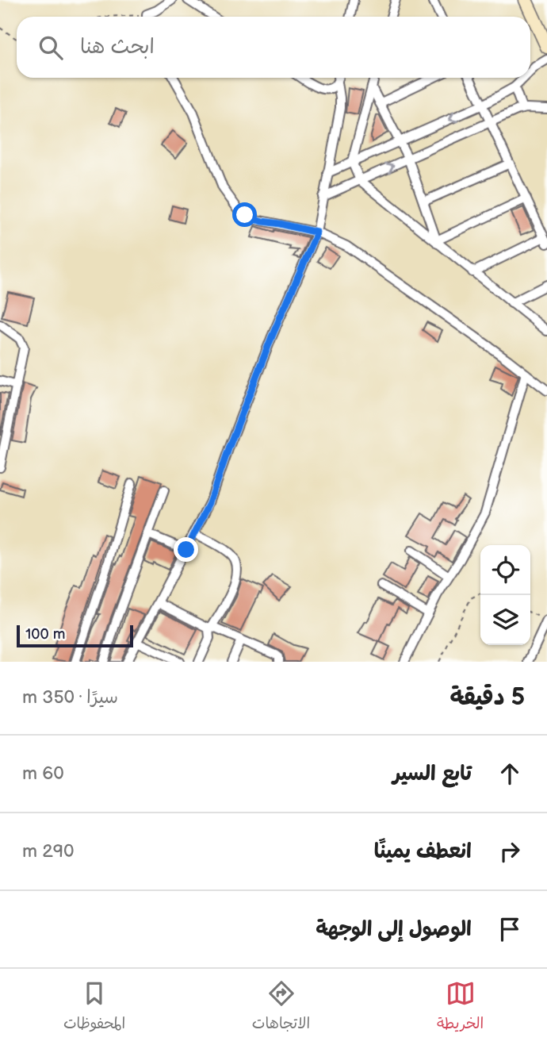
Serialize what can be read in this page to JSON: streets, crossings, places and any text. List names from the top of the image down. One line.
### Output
{"scale_bar":"100 m","page":{"search":"ابحث هنا","scale":"100 m","heading":["5 دقيقة","سيرًا · 350 m"],"list":[["تابع السير","60 m"],["انعطف يمينًا","290 m"],"الوصول إلى الوجهة"],"nav":["الخريطة","الاتجاهات","المحفوظات"]}}
